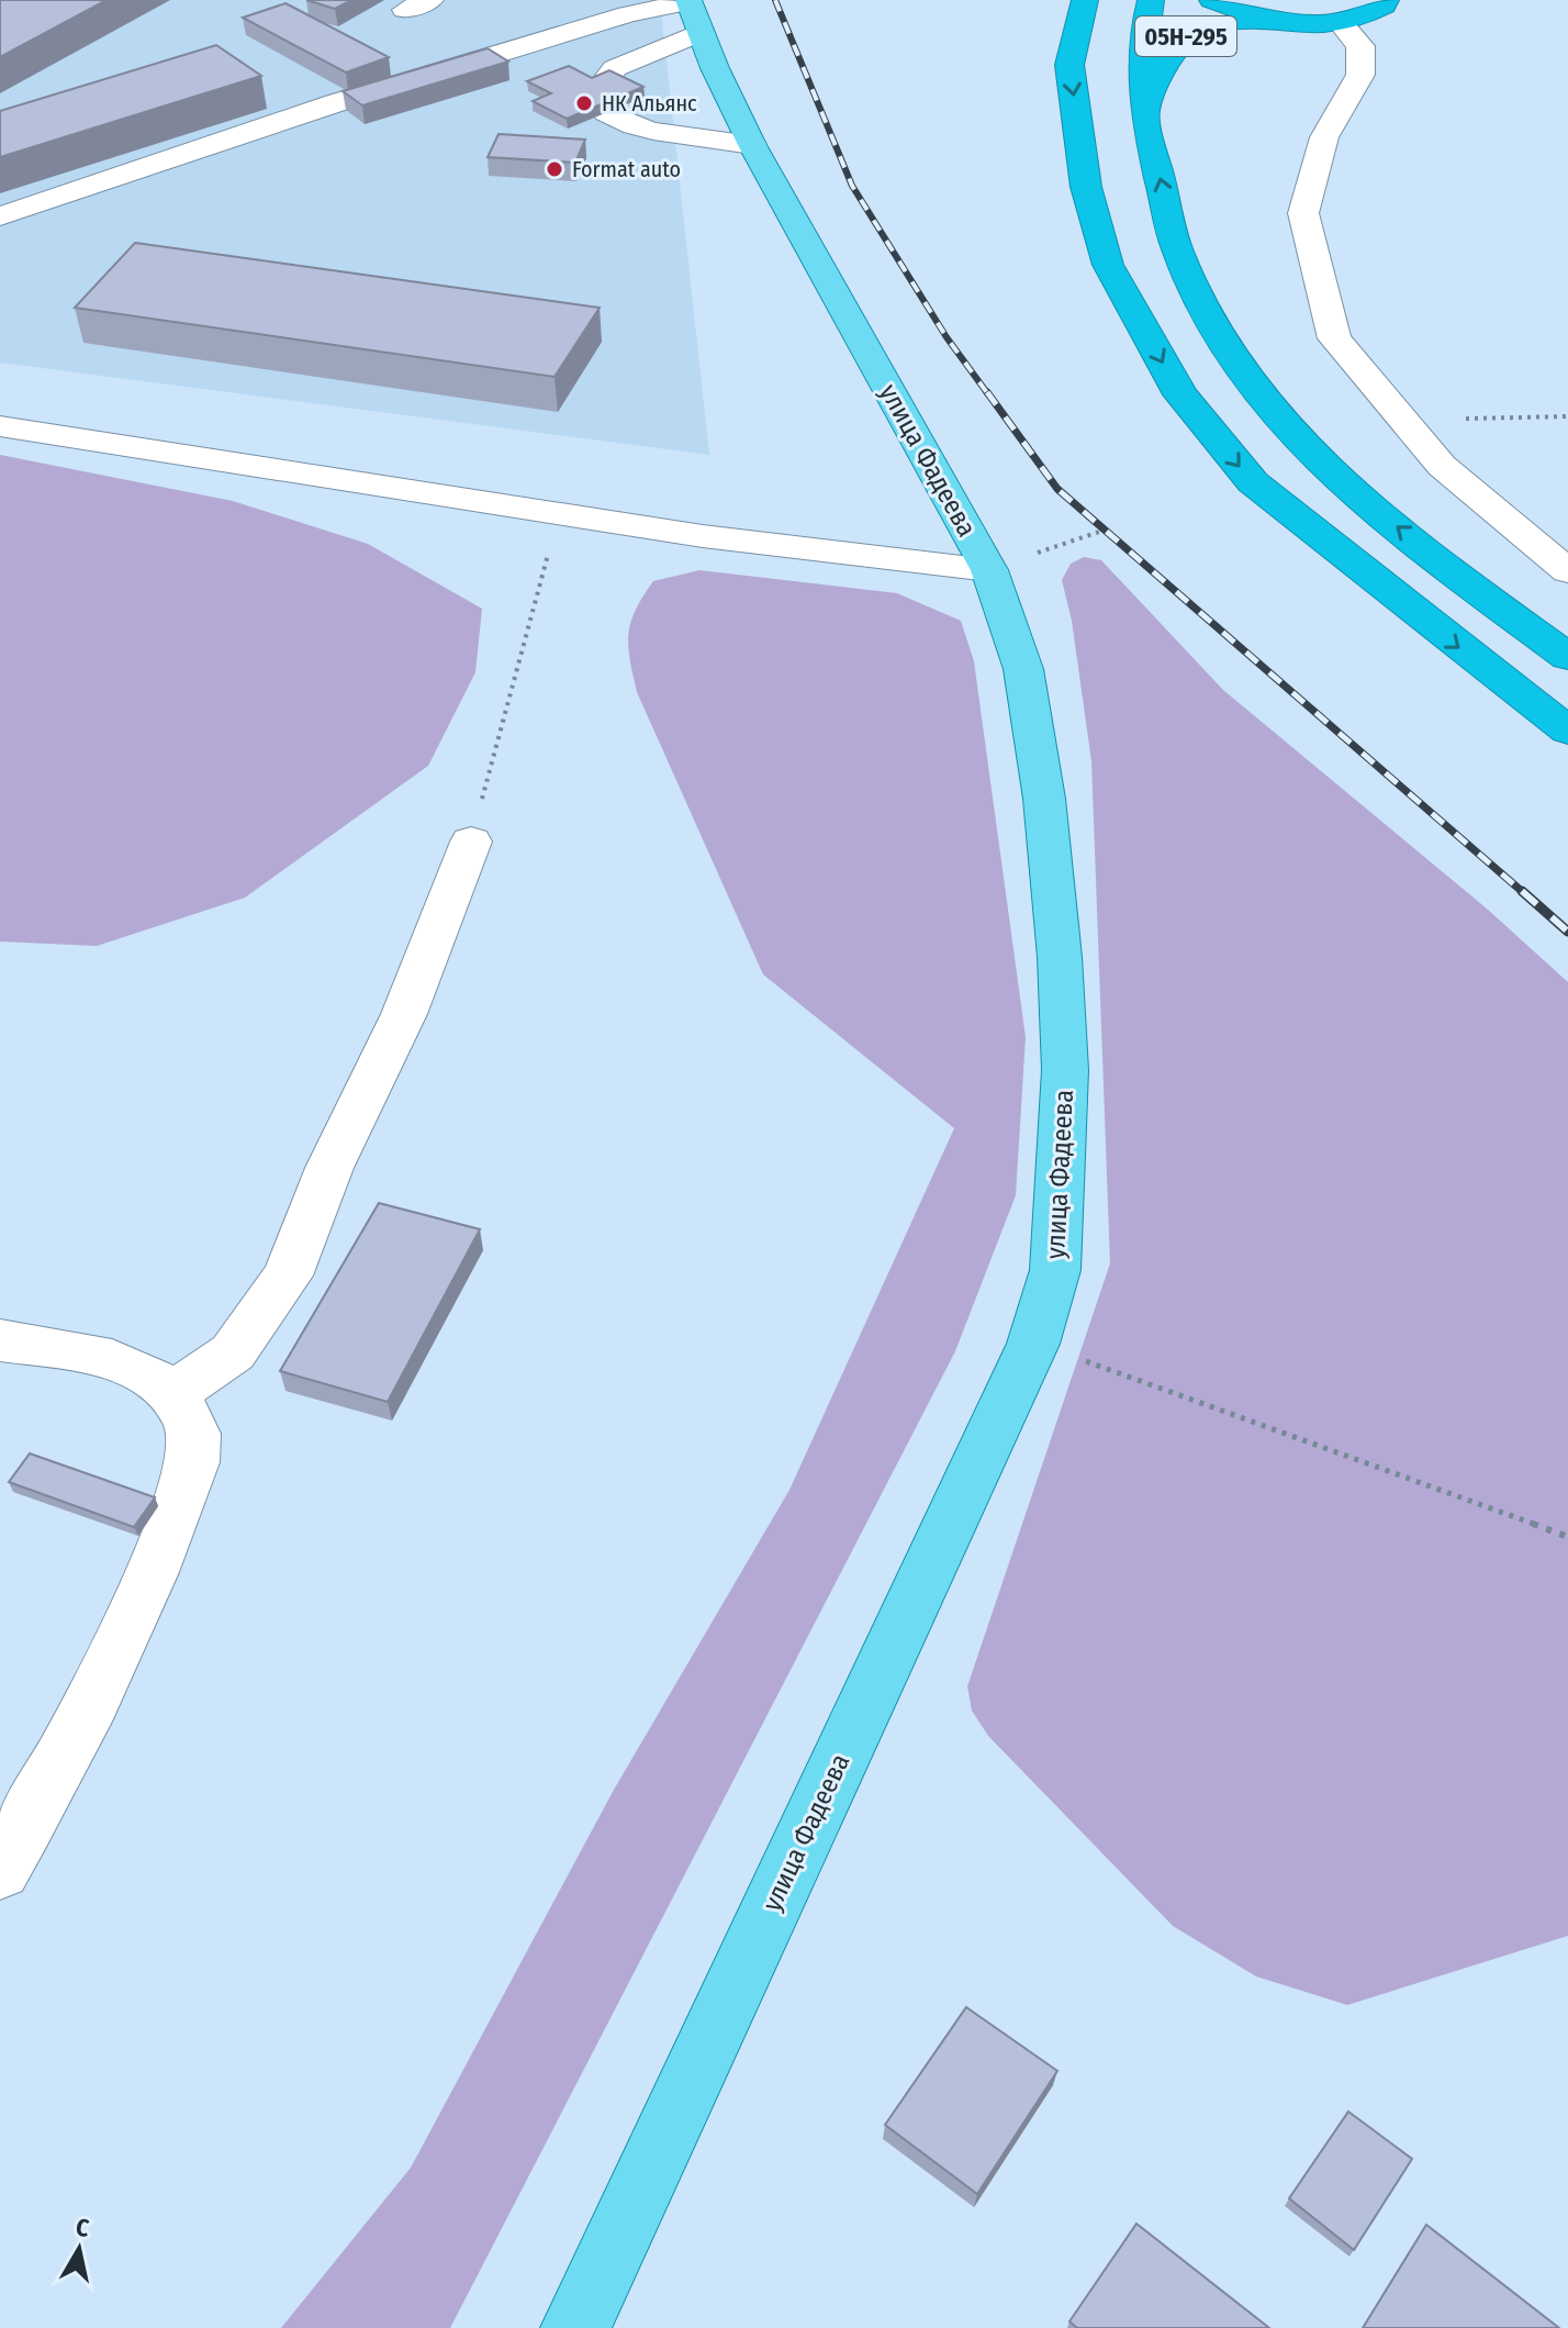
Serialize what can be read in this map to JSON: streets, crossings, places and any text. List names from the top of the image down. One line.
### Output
{"streets":{"highway":["05Н-295"],"main road":["улица Фадеева"]},"places":["НК Альянс","Format auto"],"north":"top"}
